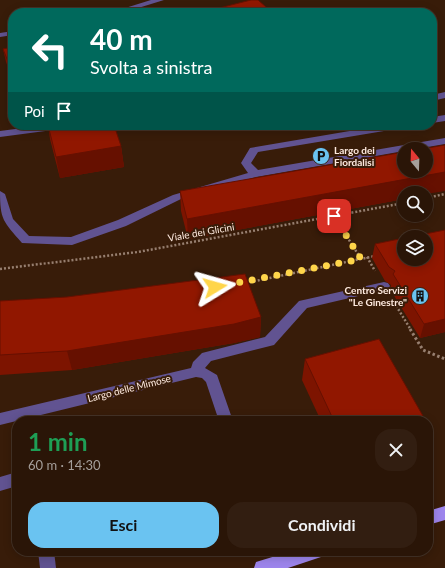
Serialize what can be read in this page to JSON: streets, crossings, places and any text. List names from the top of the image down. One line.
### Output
{"streets":{"street":["Largo delle Mimose"],"path":["Viale dei Glicini"]},"places":{"parking":["Largo dei Fiordalisi"],"building":["Centro Servizi \"Le Ginestre\""]},"north":"top","page":{"turn":["40 m","Svolta a sinistra"],"then":"Poi","heading":["1 min","60 m · 14:30"],"buttons":["Esci","Condividi"]}}
